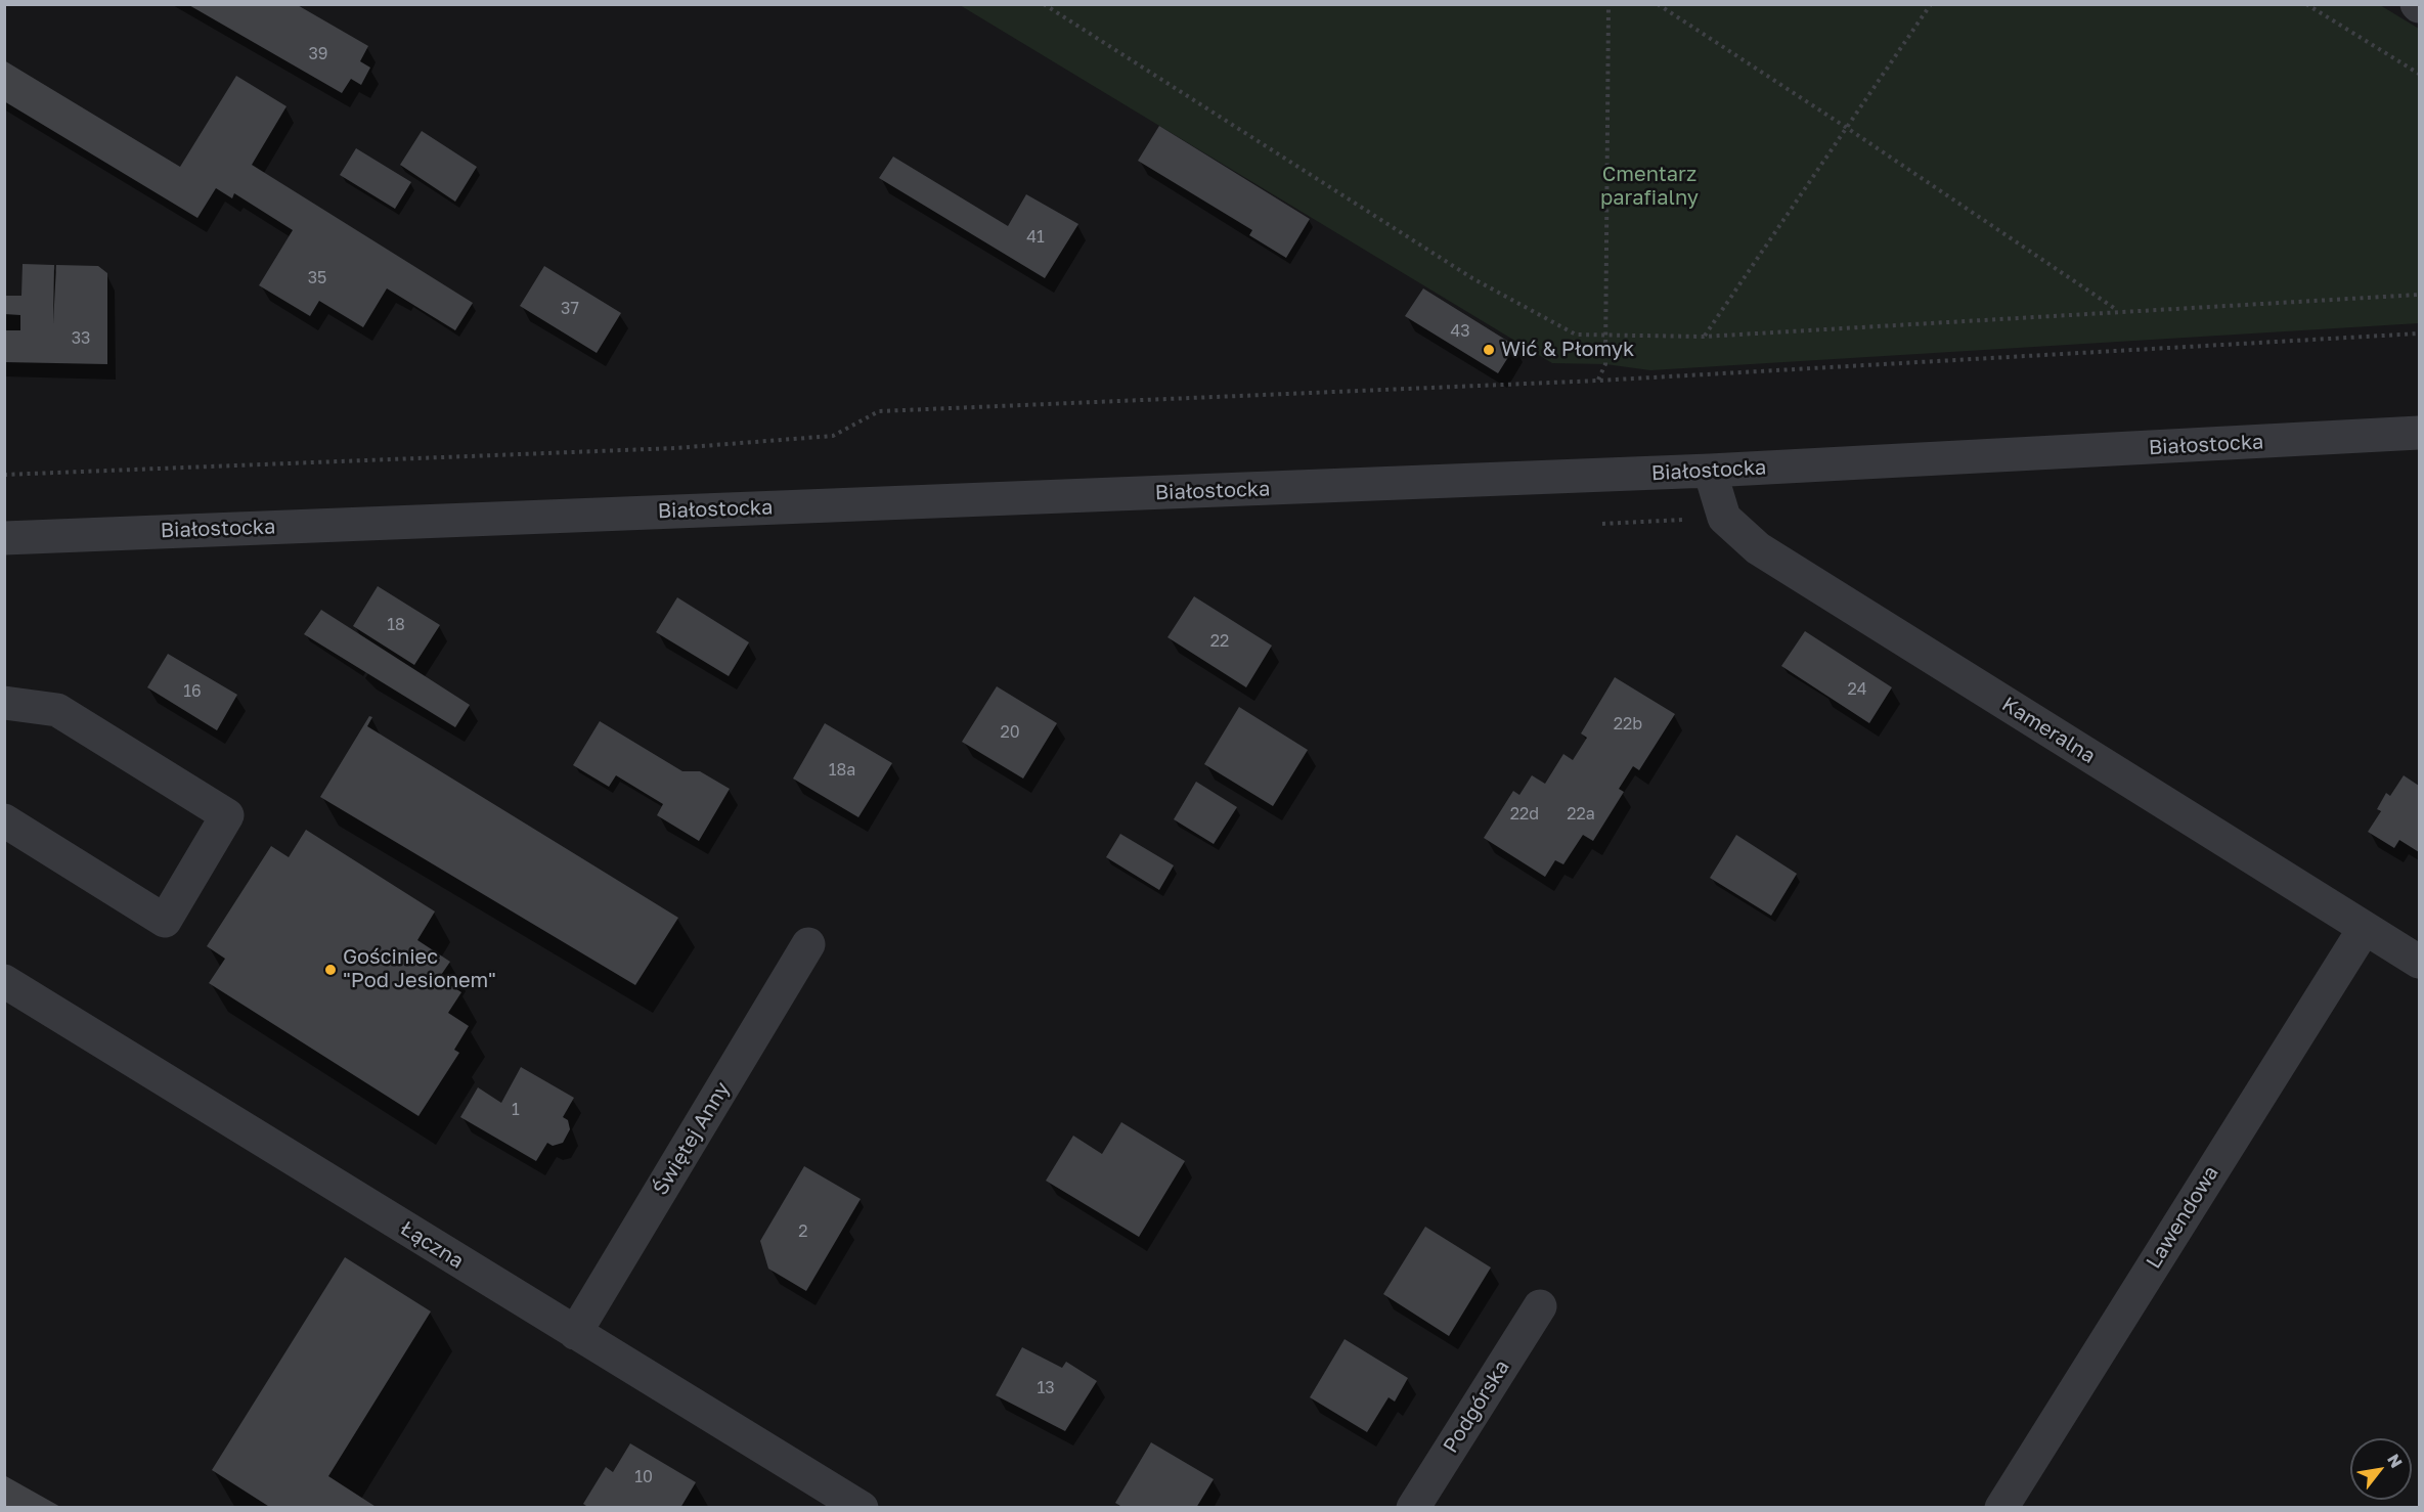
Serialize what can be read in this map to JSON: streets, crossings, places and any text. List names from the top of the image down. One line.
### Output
{"streets":{"street":["Białostocka","Kameralna","Świętej Anny","Lawendowa","Łączna","Podgórska"]},"crossings":[["Kameralna","Lawendowa"],["Świętej Anny","Łączna"]],"parks":["Cmentarz parafialny"],"places":["Wić & Płomyk","Gościniec \"Pod Jesionem\""],"house_numbers":["39","41","35","37","43","33","18","22","24","16","22b","20","18a","22d","22a","1","2","13","10"],"north":"top right"}
